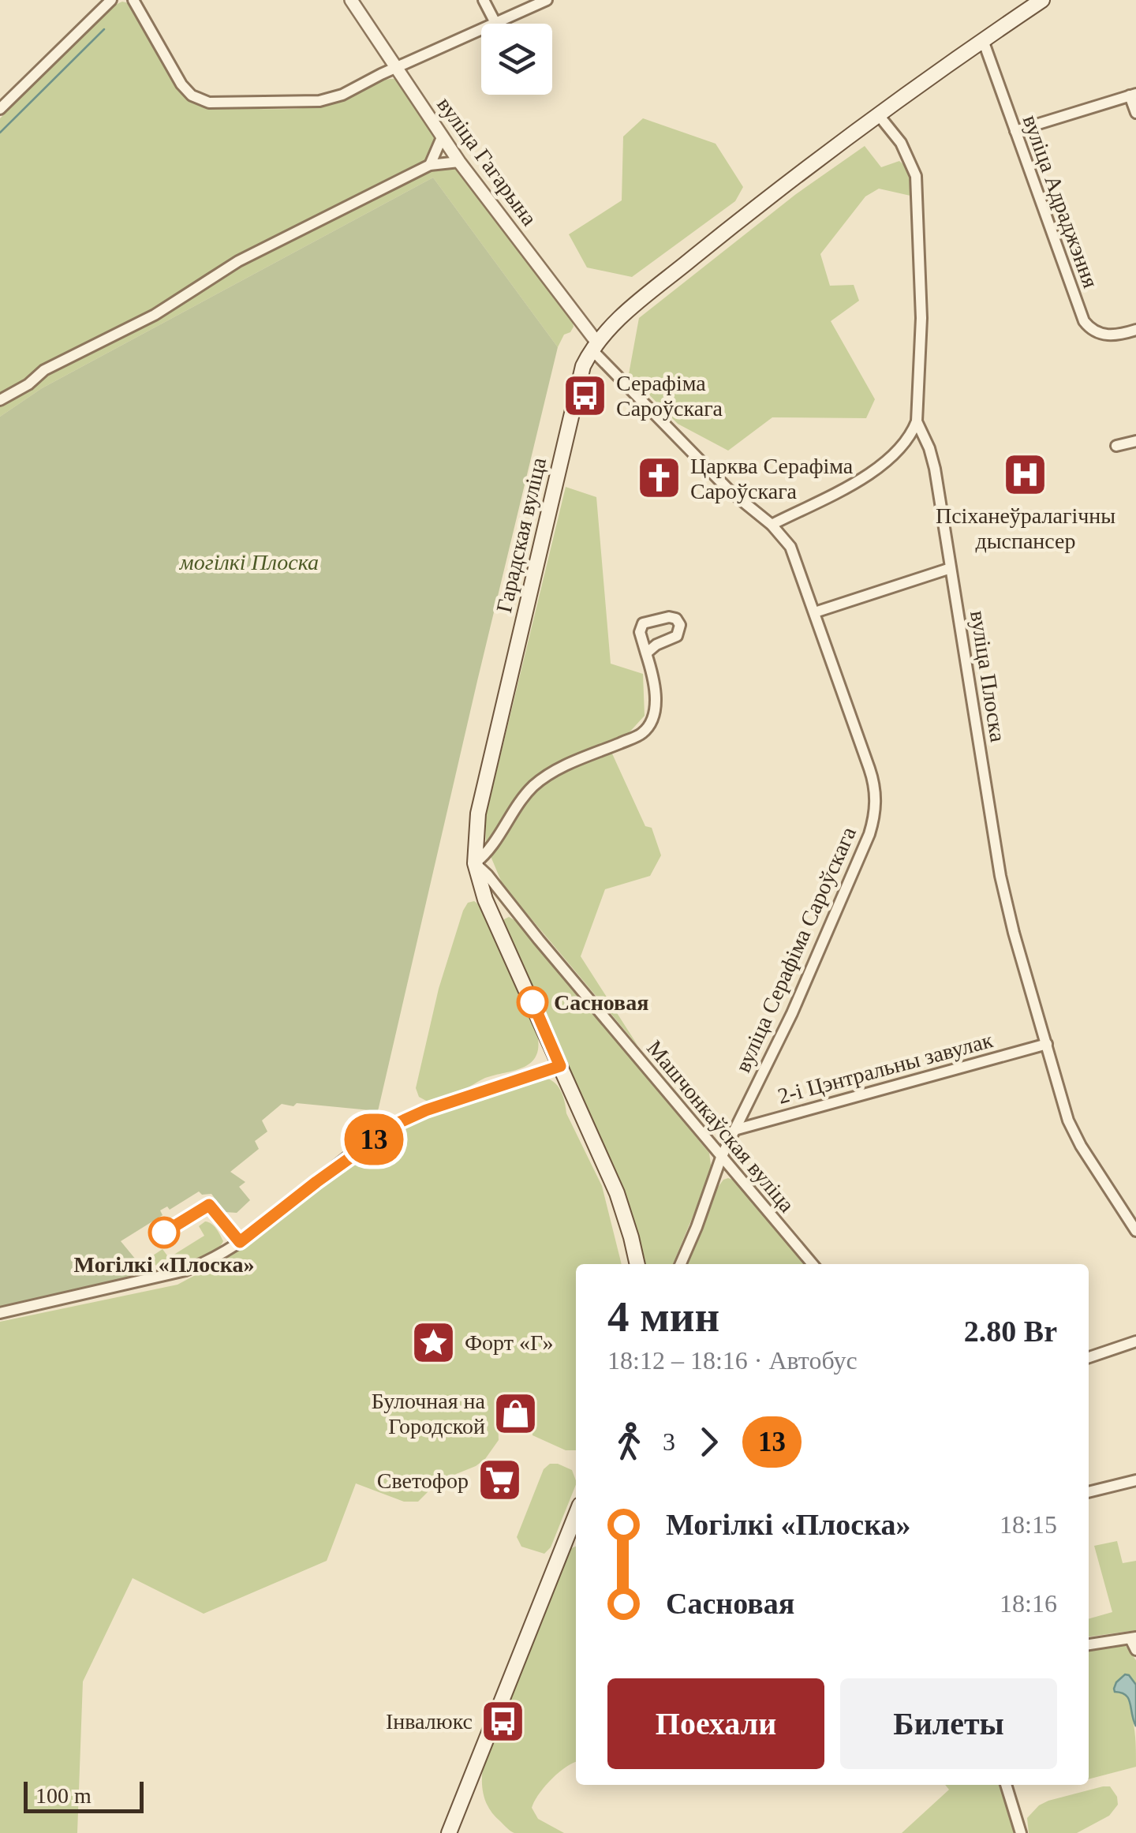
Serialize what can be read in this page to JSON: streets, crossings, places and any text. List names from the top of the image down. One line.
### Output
{"streets":{"main road":["Гарадская вуліца"],"street":["вуліца Гагарына","вуліца Адраджэння","вуліца Плоска","вуліца Серафіма Сароўскага","2-і Цэнтральны завулак","Машчонкаўская вуліца"]},"crossings":[["вуліца Гагарына","Гарадская вуліца"],["вуліца Гагарына","вуліца Серафіма Сароўскага"],["вуліца Адраджэння","Гарадская вуліца"],["Гарадская вуліца","вуліца Плоска"],["Гарадская вуліца","вуліца Серафіма Сароўскага"],["Гарадская вуліца","Машчонкаўская вуліца"],["вуліца Плоска","2-і Цэнтральны завулак"],["вуліца Серафіма Сароўскага","2-і Цэнтральны завулак"],["вуліца Серафіма Сароўскага","Машчонкаўская вуліца"]],"parks":["могілкі Плоска"],"places":{"bus stop":["Серафіма Сароўскага","Інвалюкс"],"hospital":["Псіханеўралагічны дыспансер"],"church":["Царква Серафіма Сароўскага"],"other":["Сасновая","Могілкі «Плоска»"],"place":["Форт «Г»"],"shop":["Булочная на Городской"],"supermarket":["Светофор"]},"lines":["bus line 13"],"scale_bar":"100 m","page":{"on_map":"13","heading":["4 мин","18:12 – 18:16 · Автобус","2.80 Br"],"legs":["3","13"],"list":[{"name":"Могілкі «Плоска»","value":"18:15"},{"name":"Сасновая","value":"18:16"}],"buttons":["Поехали","Билеты"],"scale":"100 m"}}
